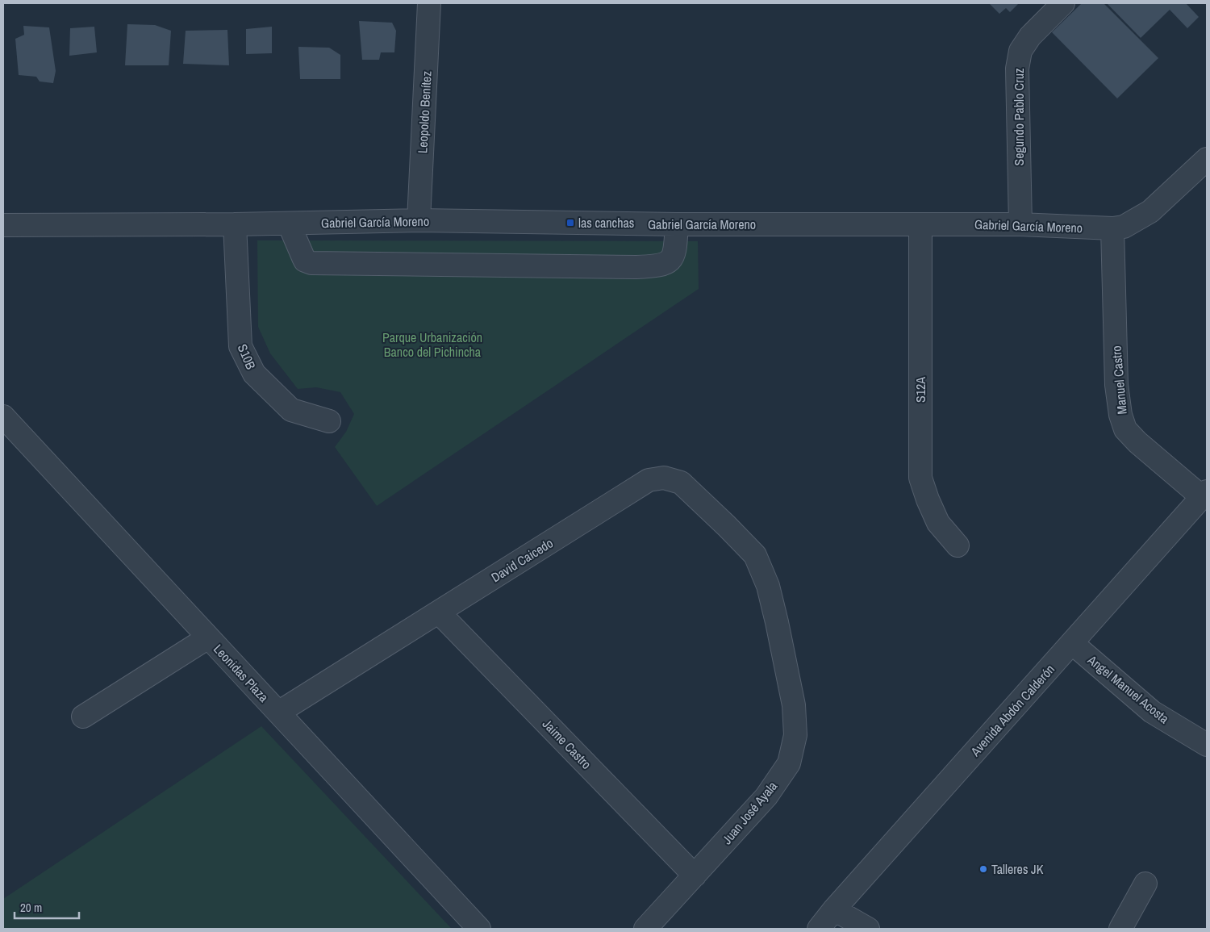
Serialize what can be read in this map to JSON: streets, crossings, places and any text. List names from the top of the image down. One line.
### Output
{"streets":{"street":["Leopoldo Benítez","Segundo Pablo Cruz","Gabriel García Moreno","S10B","Manuel Castro","S12A","David Caicedo","Leonidas Plaza","Angel Manuel Acosta","Avenida Abdón Calderón","Jaime Castro","Juan José Ayala"]},"crossings":[["Leopoldo Benítez","Gabriel García Moreno"],["Segundo Pablo Cruz","Gabriel García Moreno"],["Gabriel García Moreno","S10B"],["Gabriel García Moreno","Manuel Castro"],["Gabriel García Moreno","S12A"],["Manuel Castro","Avenida Abdón Calderón"],["David Caicedo","Leonidas Plaza"],["David Caicedo","Jaime Castro"],["David Caicedo","Juan José Ayala"],["Angel Manuel Acosta","Avenida Abdón Calderón"],["Jaime Castro","Juan José Ayala"]],"parks":["Parque Urbanización Banco del Pichincha"],"places":{"transit":["las canchas"],"other":["Talleres JK"]},"scale_bar":"20 m"}
